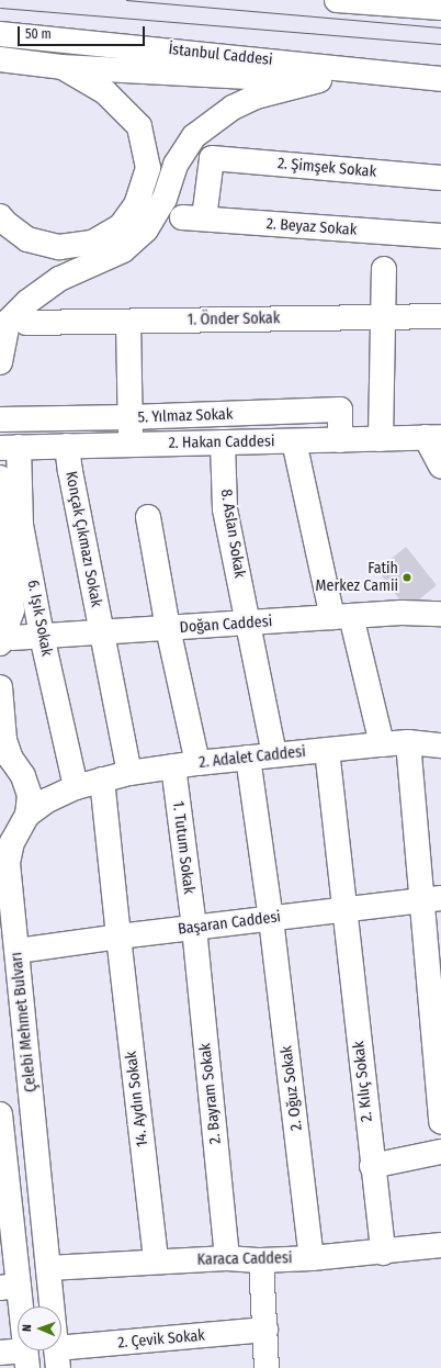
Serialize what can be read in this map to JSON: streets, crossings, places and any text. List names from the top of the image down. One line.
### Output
{"streets":{"main road":["İstanbul Caddesi","2. Şimşek Sokak","2. Beyaz Sokak","1. Önder Sokak","5. Yılmaz Sokak","2. Hakan Caddesi","8. Aslan Sokak","Konçak Çıkmazı Sokak","6. Işık Sokak","Doğan Caddesi","2. Adalet Caddesi","1. Tutum Sokak","Başaran Caddesi","Çelebi Mehmet Bulvarı","2. Kılıç Sokak","2. Oğuz Sokak","2. Bayram Sokak","14. Aydın Sokak","Karaca Caddesi","2. Çevik Sokak"]},"crossings":[["2. Şimşek Sokak","2. Beyaz Sokak"],["5. Yılmaz Sokak","2. Hakan Caddesi"],["2. Hakan Caddesi","8. Aslan Sokak"],["2. Hakan Caddesi","Konçak Çıkmazı Sokak"],["2. Hakan Caddesi","6. Işık Sokak"],["8. Aslan Sokak","Doğan Caddesi"],["8. Aslan Sokak","2. Adalet Caddesi"],["Konçak Çıkmazı Sokak","Doğan Caddesi"],["Konçak Çıkmazı Sokak","2. Adalet Caddesi"],["6. Işık Sokak","Doğan Caddesi"],["6. Işık Sokak","2. Adalet Caddesi"],["2. Adalet Caddesi","1. Tutum Sokak"],["2. Adalet Caddesi","Çelebi Mehmet Bulvarı"],["2. Adalet Caddesi","2. Kılıç Sokak"],["2. Adalet Caddesi","2. Oğuz Sokak"],["2. Adalet Caddesi","14. Aydın Sokak"],["1. Tutum Sokak","Başaran Caddesi"],["1. Tutum Sokak","2. Bayram Sokak"],["Başaran Caddesi","Çelebi Mehmet Bulvarı"],["Başaran Caddesi","2. Kılıç Sokak"],["Başaran Caddesi","2. Oğuz Sokak"],["Başaran Caddesi","2. Bayram Sokak"],["Başaran Caddesi","14. Aydın Sokak"],["Çelebi Mehmet Bulvarı","Karaca Caddesi"],["Çelebi Mehmet Bulvarı","2. Çevik Sokak"],["2. Kılıç Sokak","Karaca Caddesi"],["2. Oğuz Sokak","Karaca Caddesi"],["2. Bayram Sokak","Karaca Caddesi"],["14. Aydın Sokak","Karaca Caddesi"]],"places":["Fatih Merkez Camii"],"scale_bar":"50 m","north":"left"}
